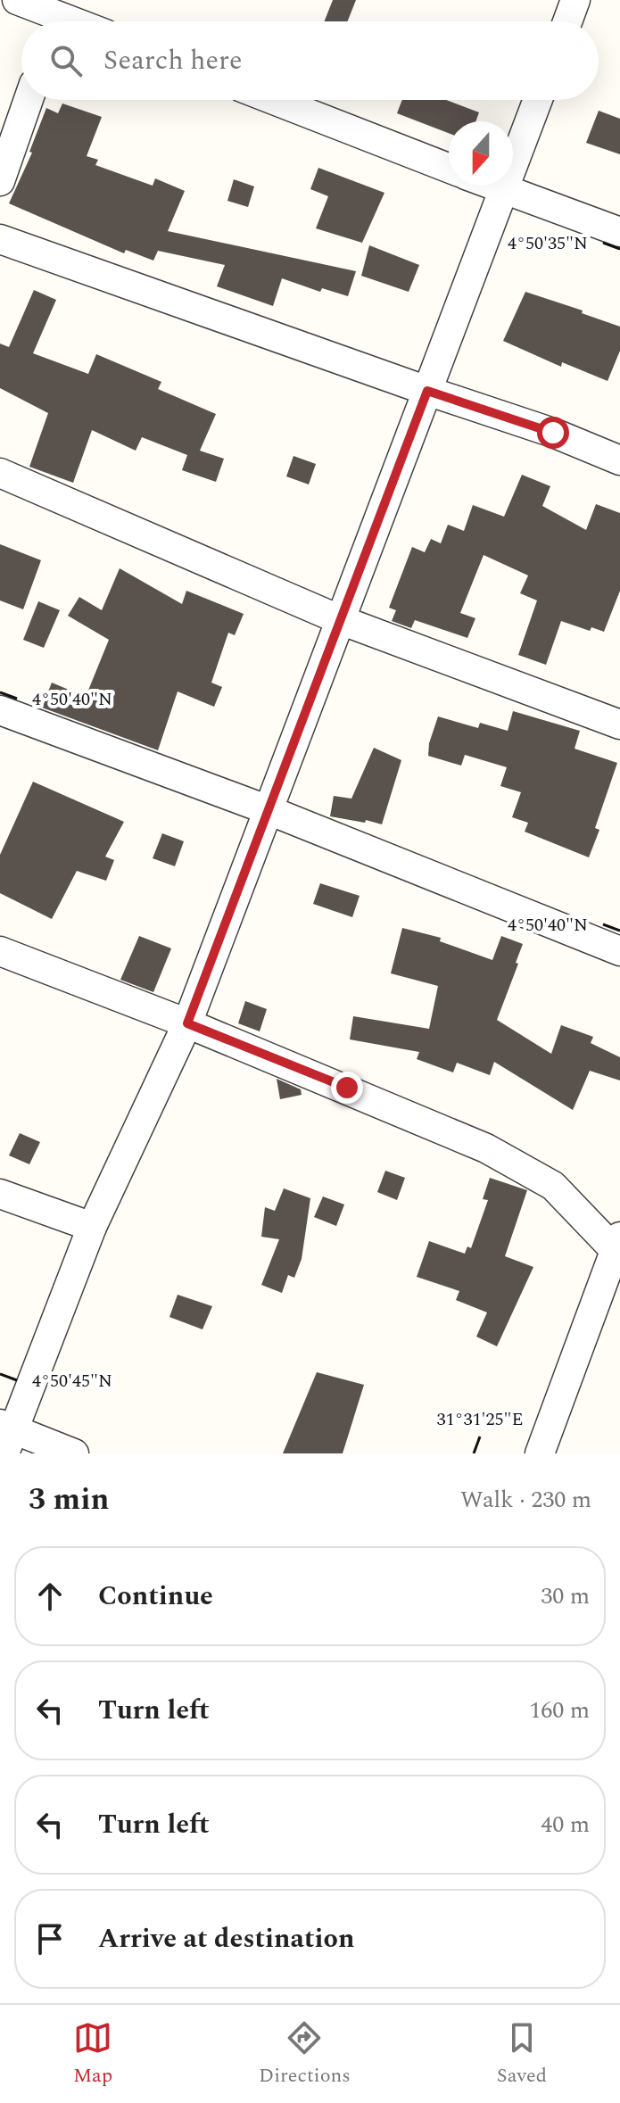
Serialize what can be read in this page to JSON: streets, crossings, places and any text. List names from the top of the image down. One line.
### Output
{"north":"bottom","page":{"search":"Search here","heading":["3 min","Walk · 230 m"],"list":[["Continue","30 m"],["Turn left","160 m"],["Turn left","40 m"],"Arrive at destination"],"nav":["Map","Directions","Saved"]},"coordinates":["4°50'35\"N","4°50'40\"N","4°50'45\"N","31°31'25\"E"]}
